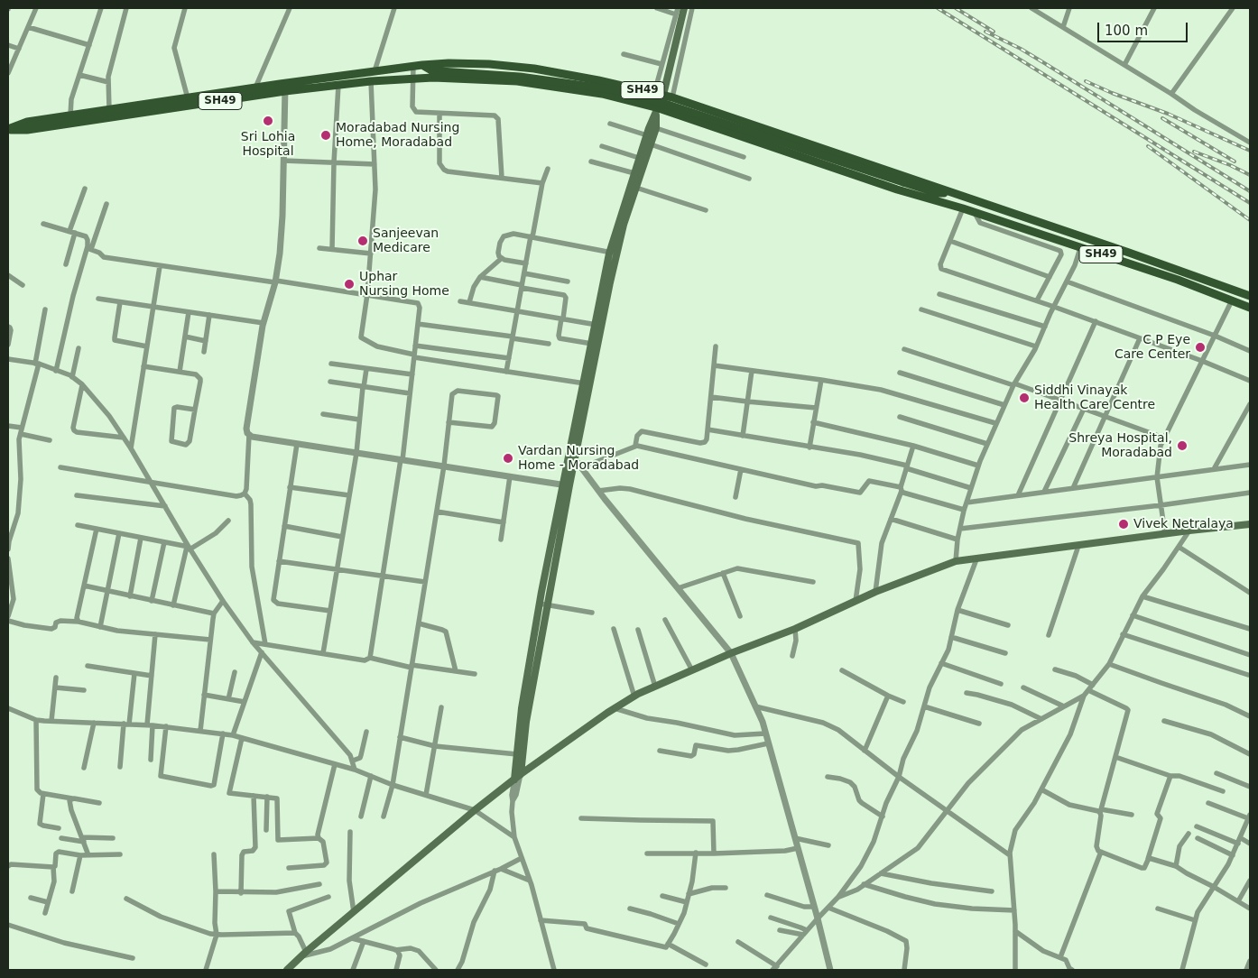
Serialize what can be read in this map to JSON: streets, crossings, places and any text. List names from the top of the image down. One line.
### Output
{"streets":{"main road":["SH49"]},"places":["Sri Lohia Hospital","Moradabad Nursing Home, Moradabad","Sanjeevan Medicare","Uphar Nursing Home","C P Eye Care Center","Siddhi Vinayak Health Care Centre","Shreya Hospital, Moradabad","Vardan Nursing Home - Moradabad","Vivek Netralaya"],"scale_bar":"100 m"}
